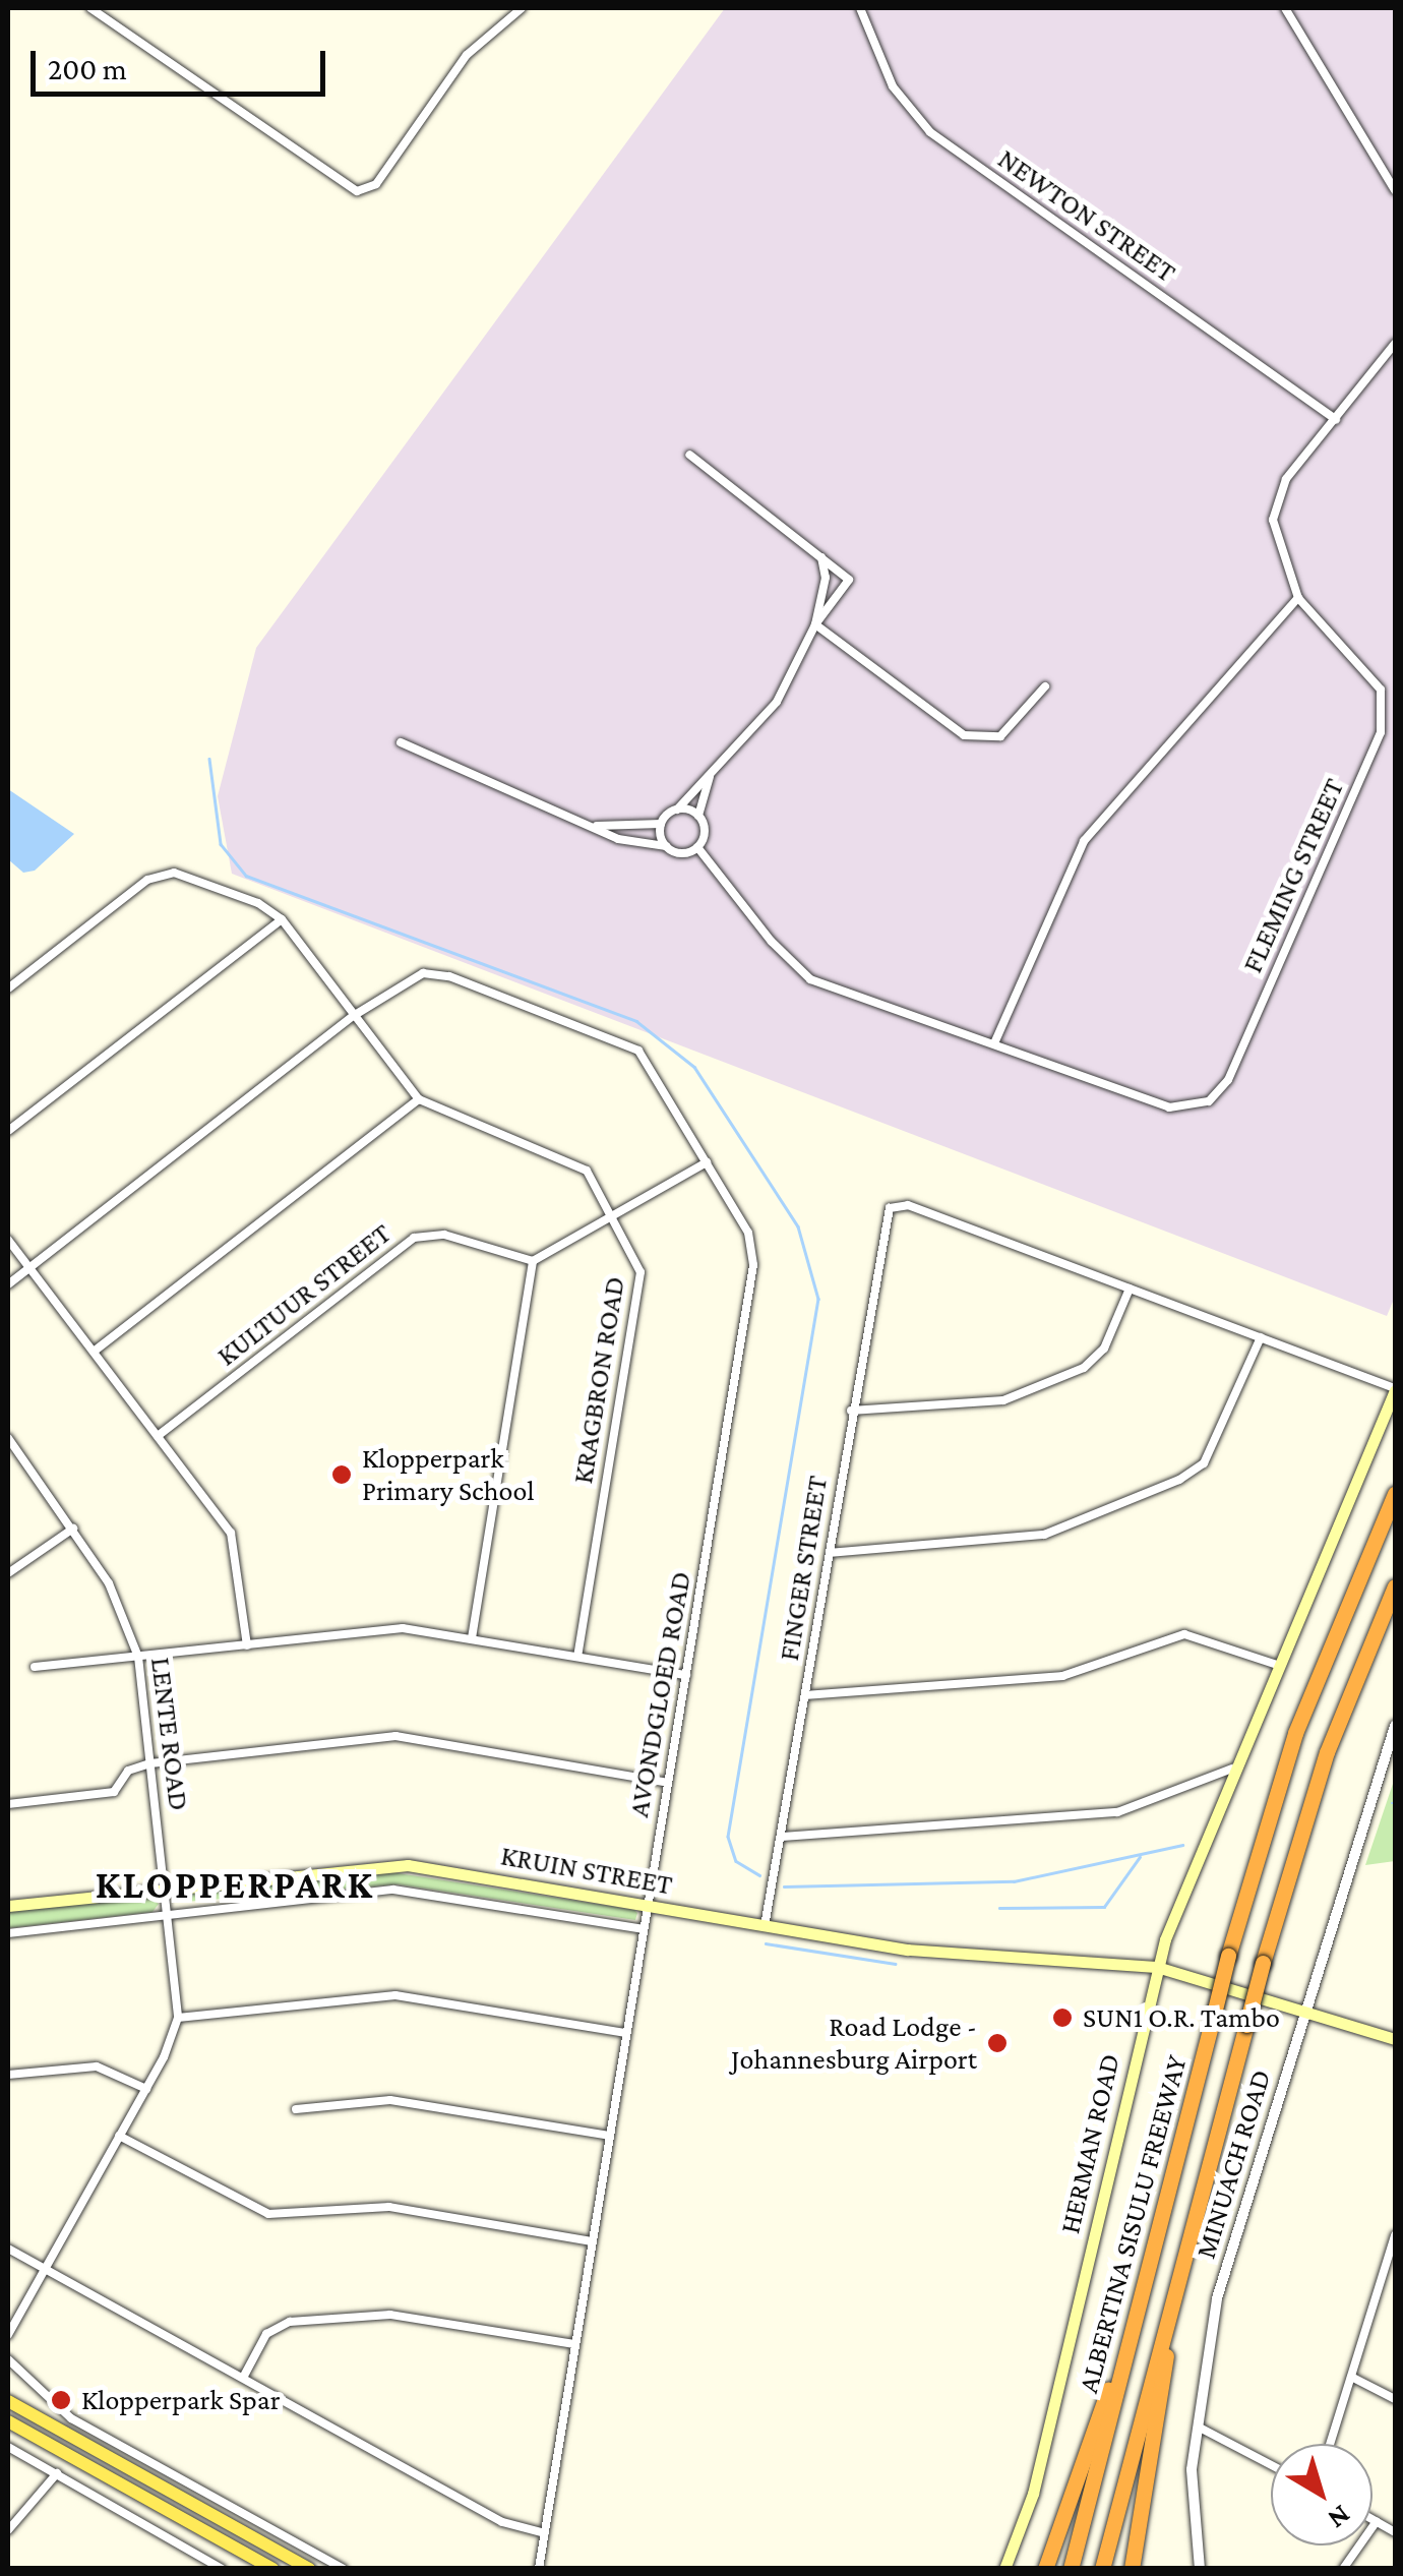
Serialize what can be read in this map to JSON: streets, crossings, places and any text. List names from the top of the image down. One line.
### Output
{"streets":{"highway":["ALBERTINA SISULU FREEWAY"],"main road":["KRUIN STREET","HERMAN ROAD"],"street":["NEWTON STREET","FLEMING STREET","KULTUUR STREET","KRAGBRON ROAD","FINGER STREET","AVONDGLOED ROAD","LENTE ROAD","MINUACH ROAD"]},"crossings":[["NEWTON STREET","FLEMING STREET"],["FINGER STREET","KRUIN STREET"],["AVONDGLOED ROAD","KRUIN STREET"],["LENTE ROAD","KRUIN STREET"],["KRUIN STREET","HERMAN ROAD"],["KRUIN STREET","MINUACH ROAD"]],"districts":["KLOPPERPARK"],"places":["Klopperpark Primary School","SUN1 O.R. Tambo","Road Lodge - Johannesburg Airport","Klopperpark Spar"],"scale_bar":"200 m","north":"bottom right"}
